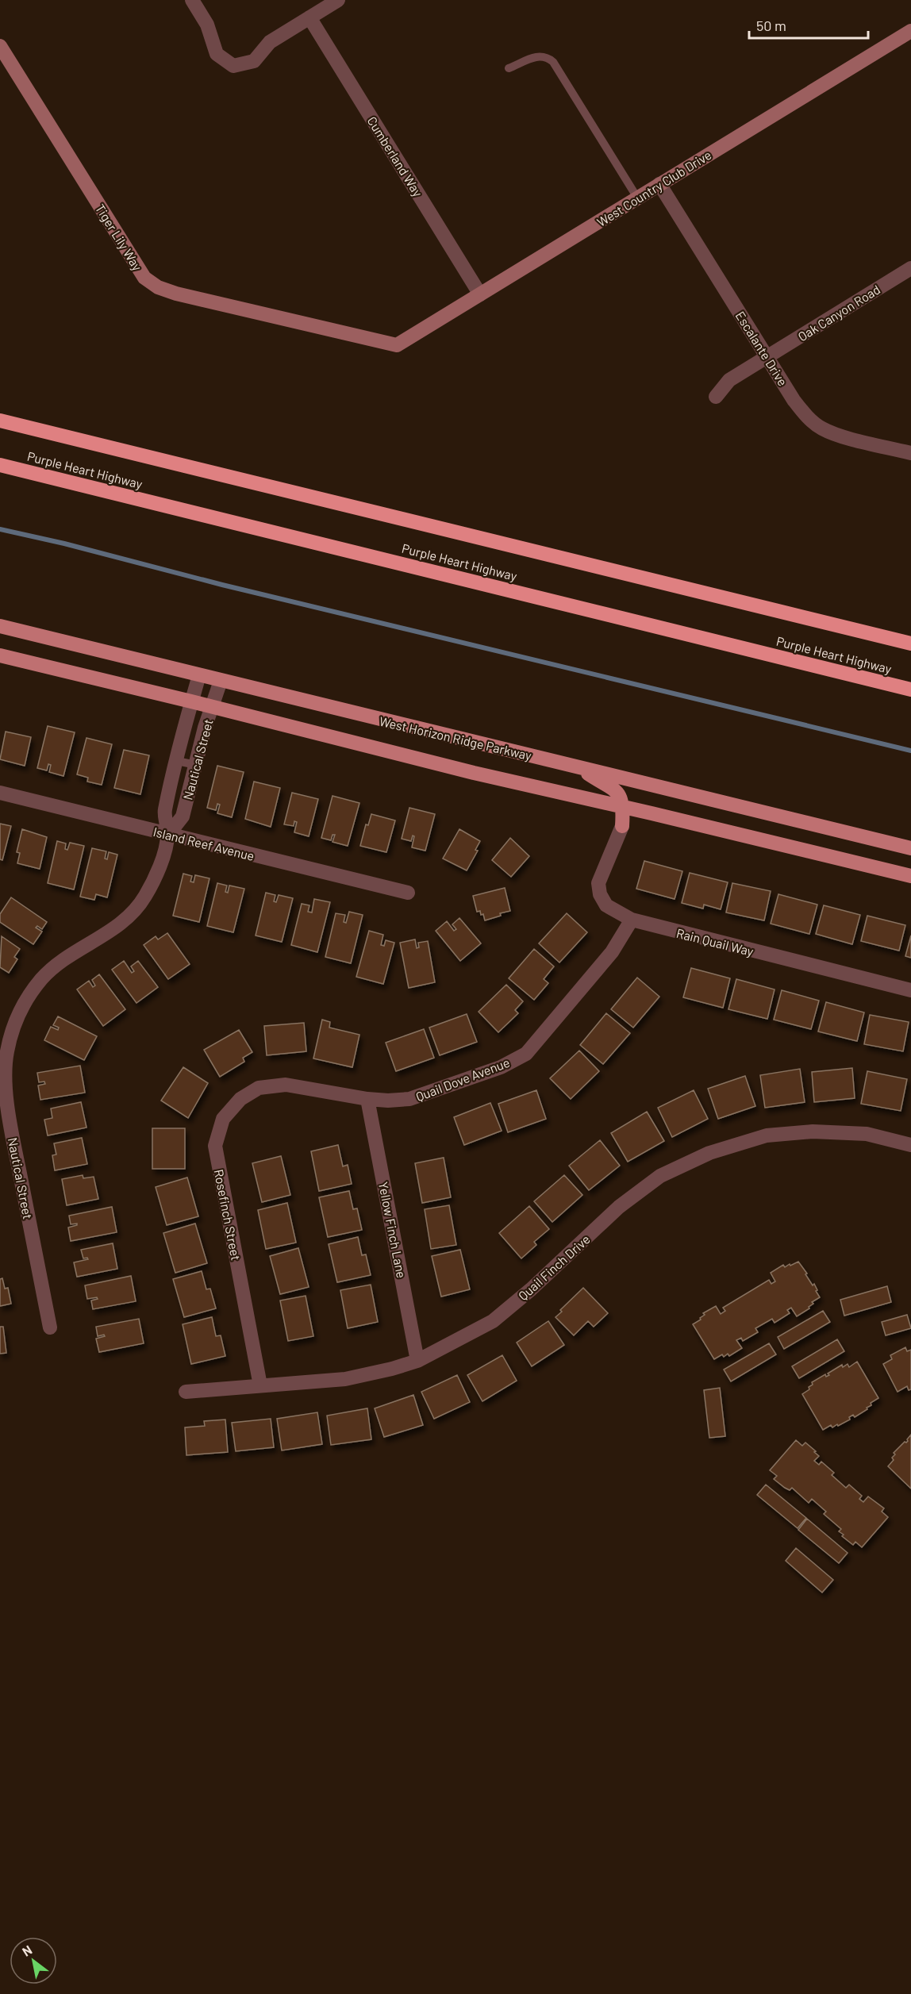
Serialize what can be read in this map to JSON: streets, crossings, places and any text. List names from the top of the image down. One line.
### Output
{"streets":{"highway":["Purple Heart Highway"],"main road":["West Horizon Ridge Parkway"],"street":["Cumberland Way","West Country Club Drive","Tiger Lily Way","Oak Canyon Road","Escalante Drive","Nautical Street","Island Reef Avenue","Rain Quail Way","Quail Dove Avenue","Rosefinch Street","Yellow Finch Lane","Quail Finch Drive"]},"crossings":[["Cumberland Way","West Country Club Drive"],["West Country Club Drive","Tiger Lily Way"],["West Country Club Drive","Escalante Drive"],["Oak Canyon Road","Escalante Drive"],["West Horizon Ridge Parkway","Nautical Street"],["Nautical Street","Island Reef Avenue"],["Rain Quail Way","Quail Dove Avenue"],["Quail Dove Avenue","Rosefinch Street"],["Quail Dove Avenue","Yellow Finch Lane"],["Rosefinch Street","Quail Finch Drive"],["Yellow Finch Lane","Quail Finch Drive"]],"scale_bar":"50 m","north":"top left"}
